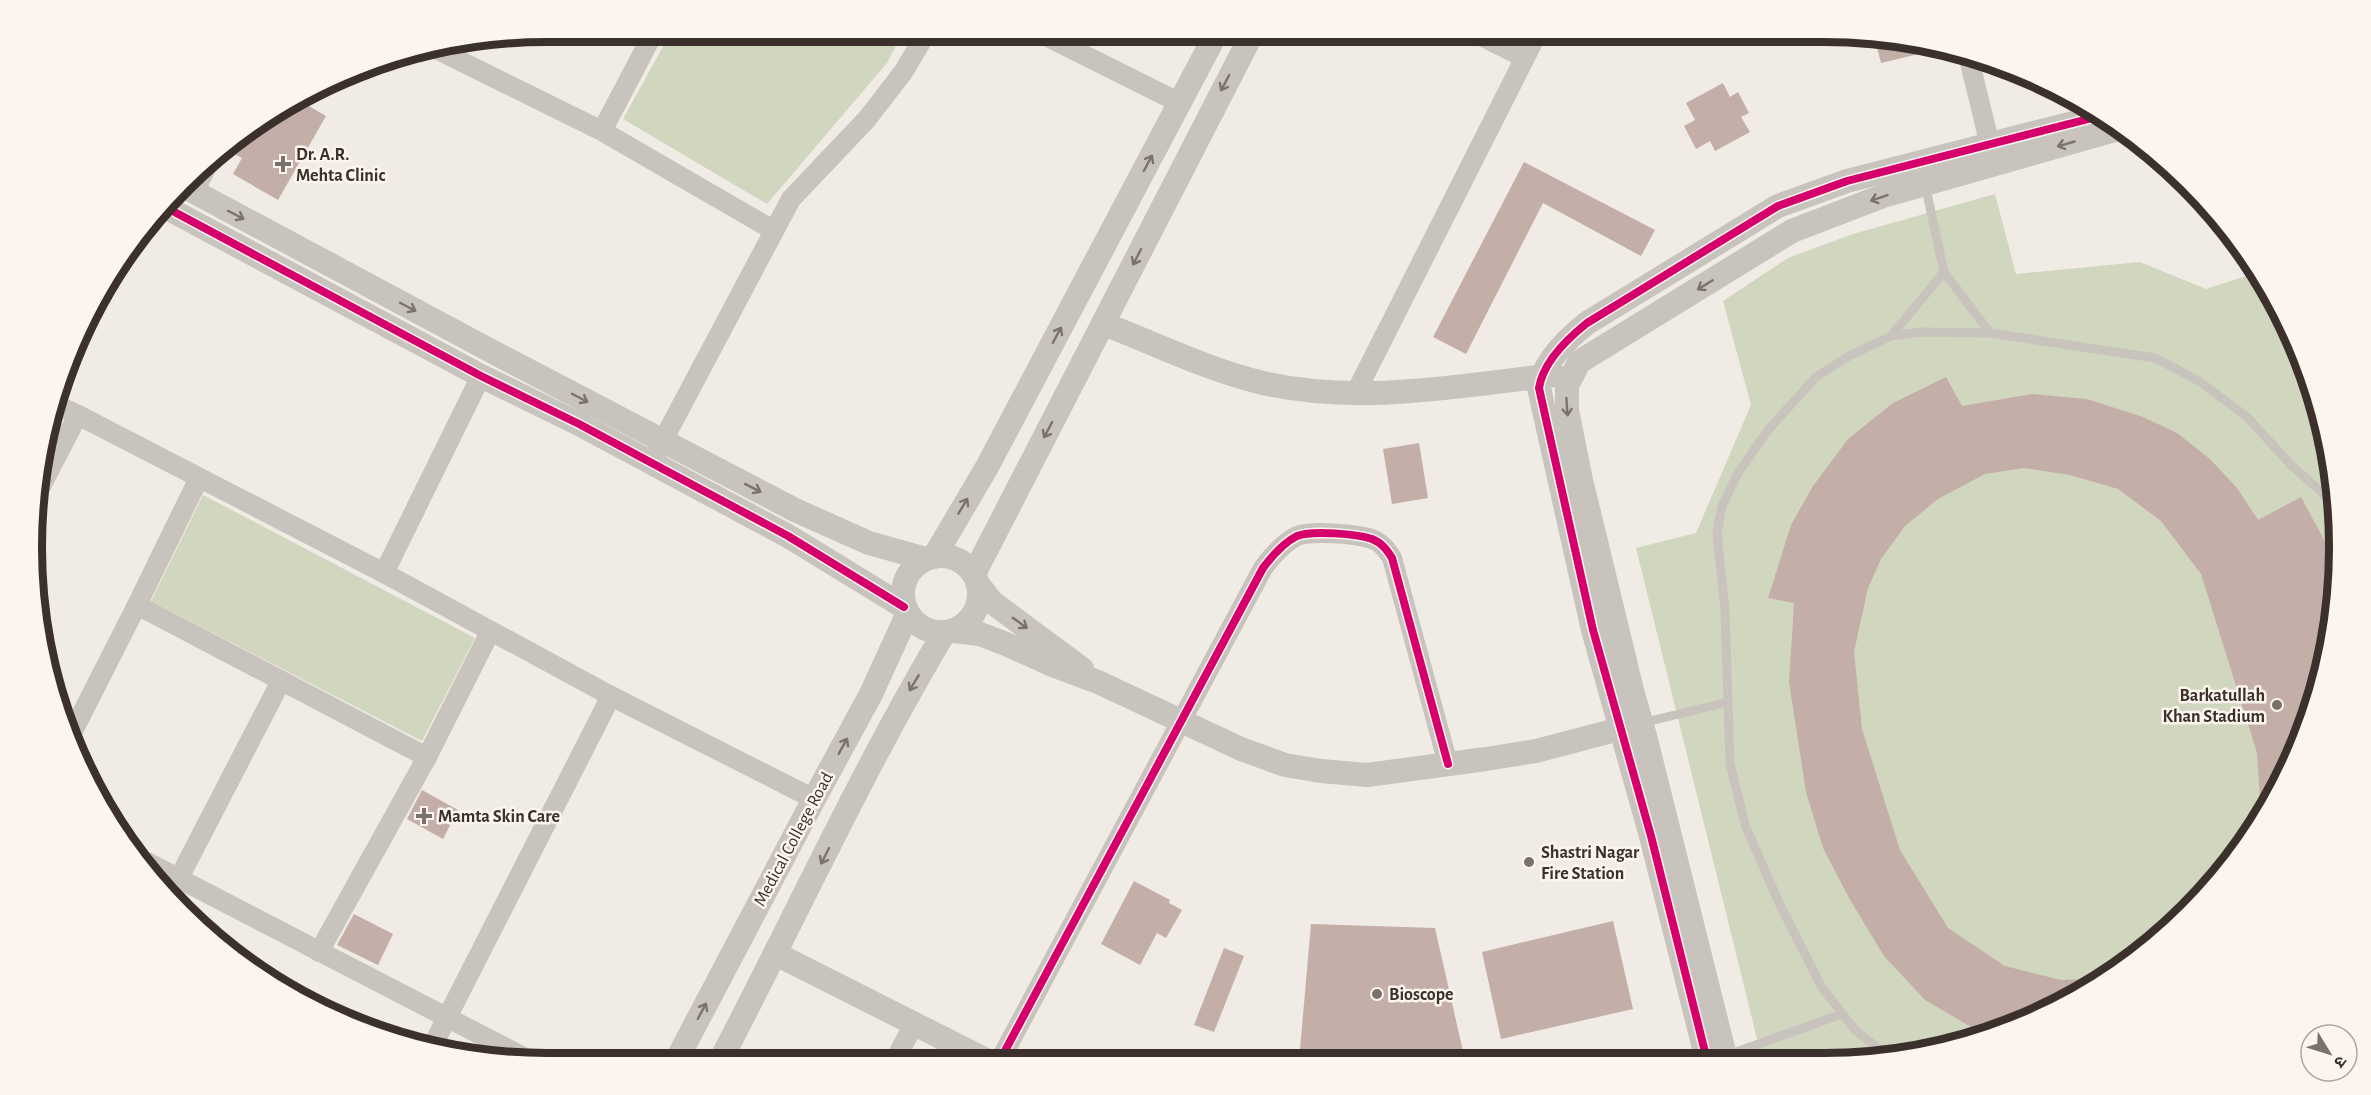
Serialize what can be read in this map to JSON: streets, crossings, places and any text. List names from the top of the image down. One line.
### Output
{"streets":{"street":["Medical College Road"]},"places":{"health":["Dr. A.R. Mehta Clinic","Mamta Skin Care"],"other":["Barkatullah Khan Stadium","Shastri Nagar Fire Station","Bioscope"]},"north":"bottom right"}
